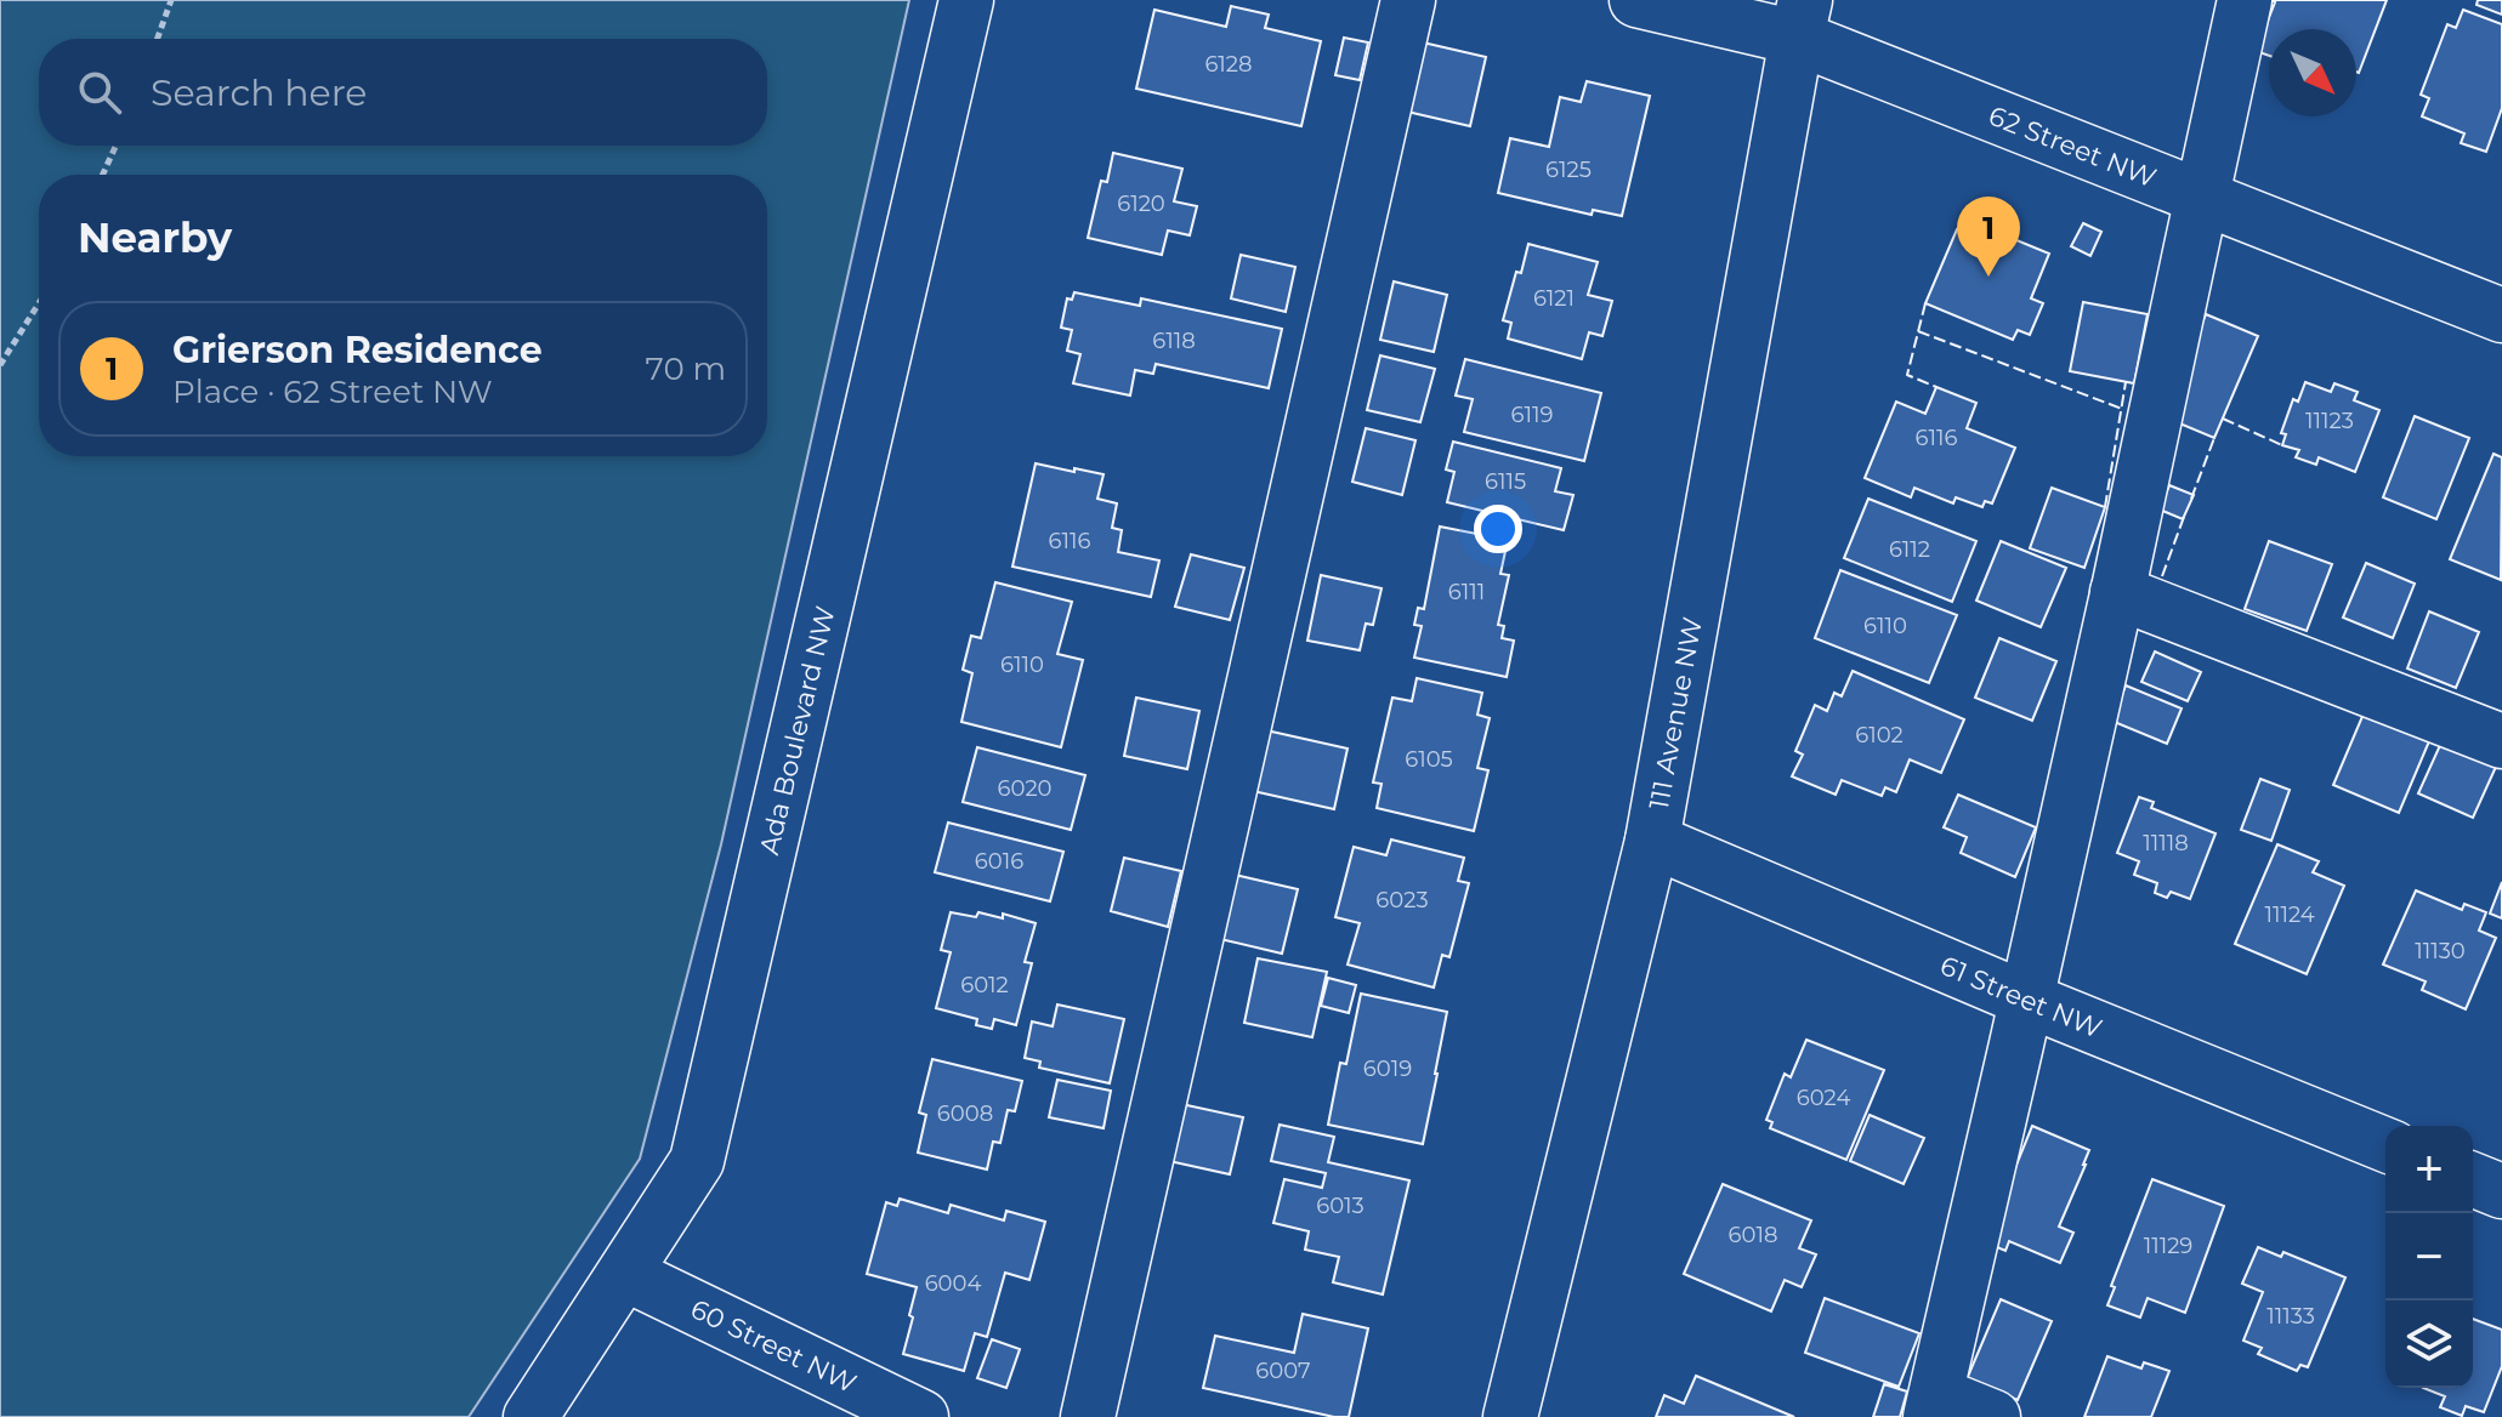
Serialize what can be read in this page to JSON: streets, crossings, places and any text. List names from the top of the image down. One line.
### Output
{"streets":{"street":["62 Street NW","111 Avenue NW","Ada Boulevard NW","61 Street NW","60 Street NW"]},"crossings":[["62 Street NW","111 Avenue NW"],["111 Avenue NW","61 Street NW"],["Ada Boulevard NW","60 Street NW"]],"house_numbers":["6128","6125","6120","6121","6118","6119","11123","6116","6115","6116","6112","6111","6110","6110","6102","6105","6020","11118","6016","6023","11124","11130","6012","6019","6024","6008","6013","6018","11129","6004","11133","6007"],"north":"bottom right","page":{"search":"Search here","heading":"Nearby","pins":"1","list":[{"mark":"1","name":"Grierson Residence","note":"Place · 62 Street NW","value":"70 m"}],"map_buttons":["+","−"]}}
